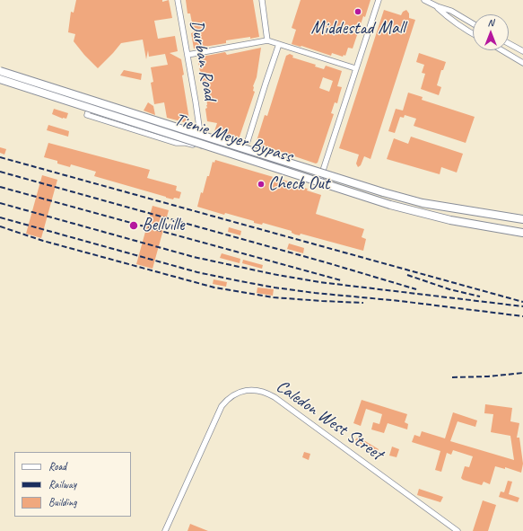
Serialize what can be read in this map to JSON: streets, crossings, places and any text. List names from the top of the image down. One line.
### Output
{"streets":{"main road":["Tienie Meyer Bypass"],"street":["Durban Road","Caledon West Street"]},"places":["Middestad Mall","Check Out","Bellville"],"legend":["Road","Railway","Building"],"north":"top"}
